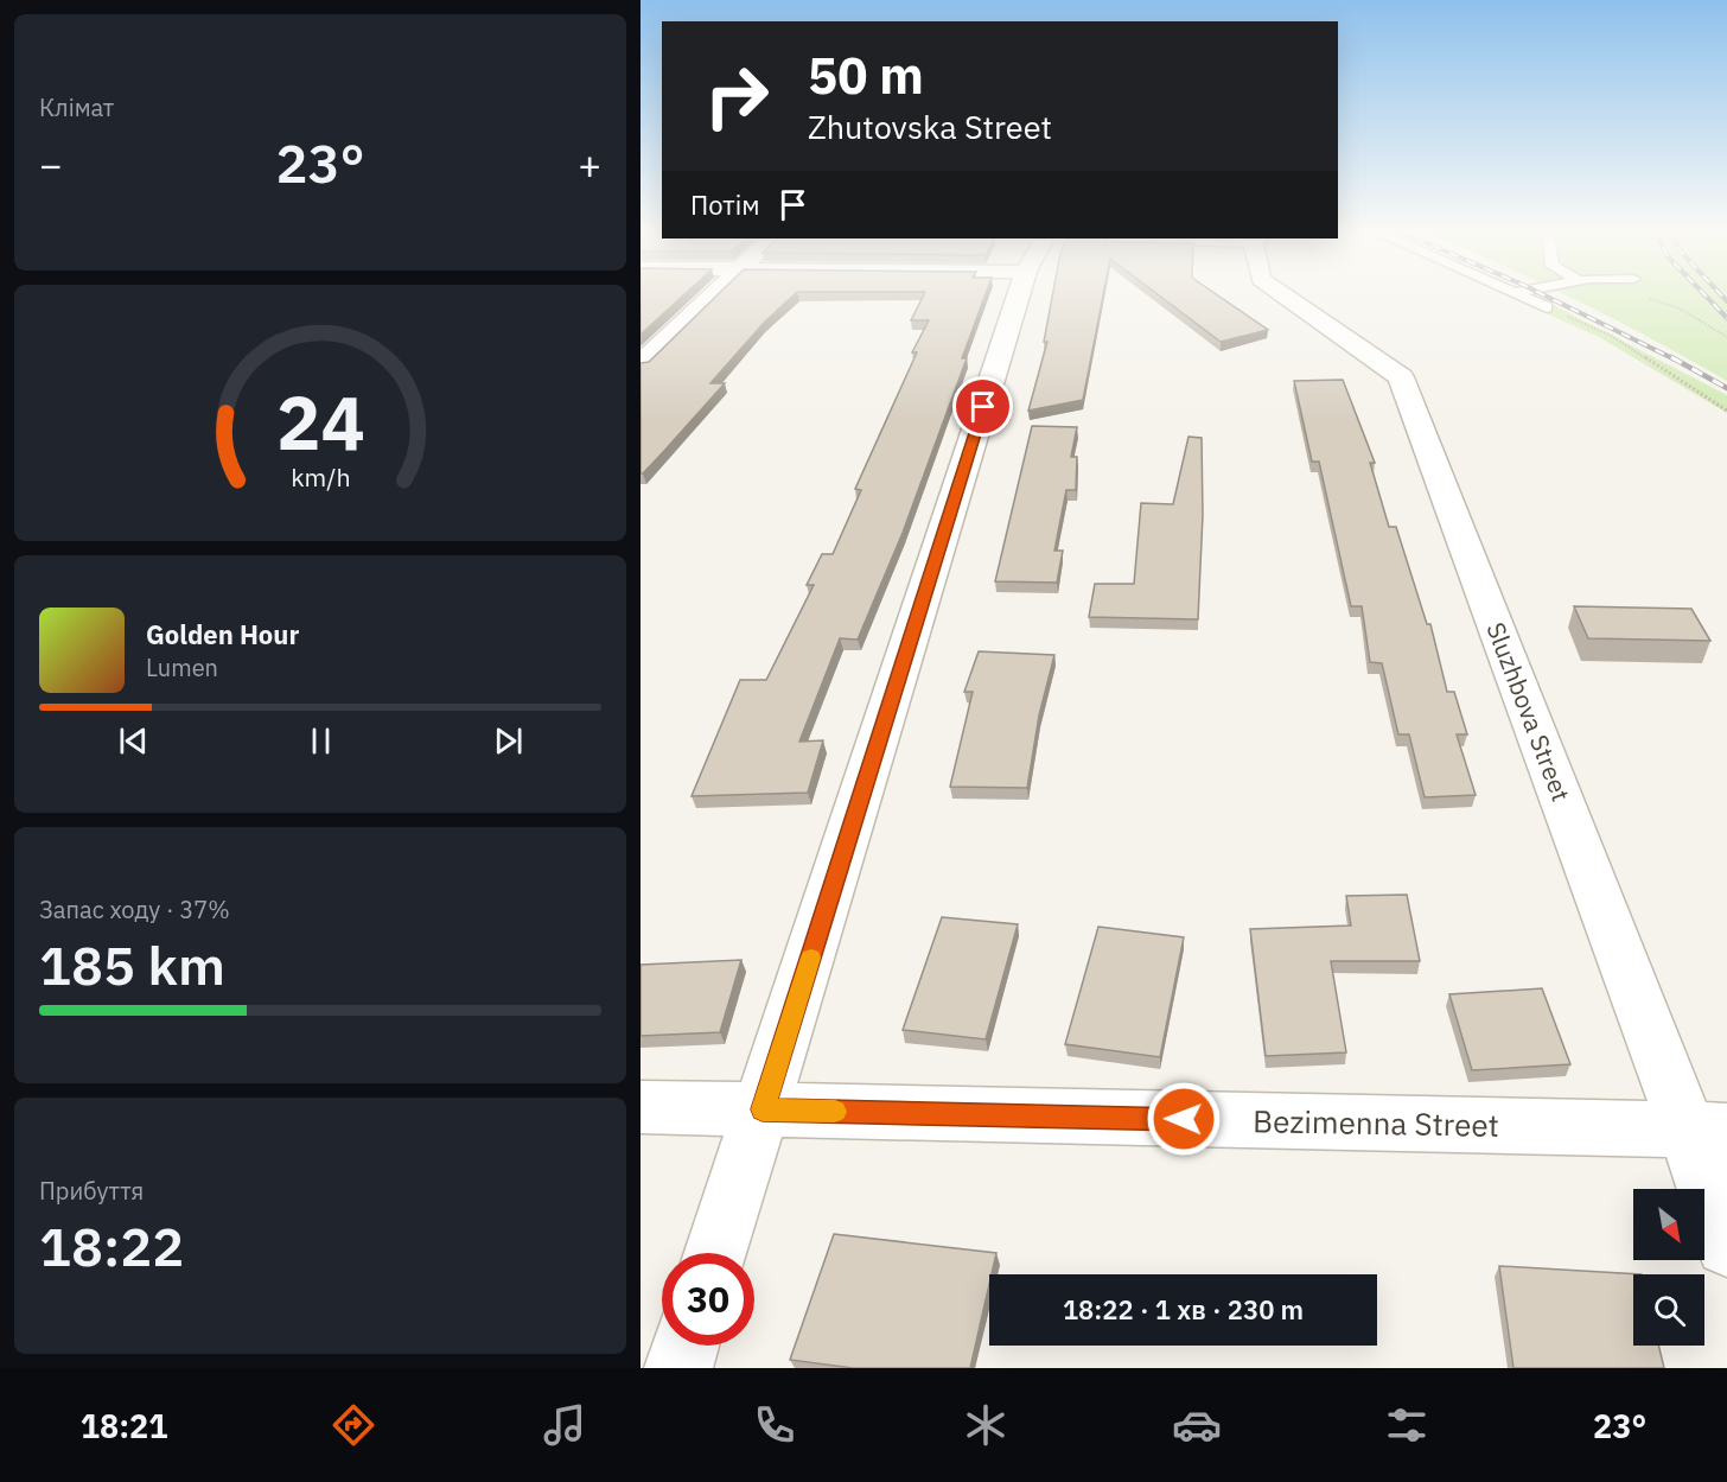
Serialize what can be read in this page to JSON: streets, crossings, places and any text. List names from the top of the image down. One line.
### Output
{"streets":{"street":["Sluzhbova Street","Bezimenna Street"]},"crossings":[["Sluzhbova Street","Bezimenna Street"]],"north":"bottom right","page":{"tile":["Клімат",["Запас ходу · 37%","185 km"],["Прибуття","18:22"]],"turn":["50 m","Zhutovska Street"],"heat":["−","23°","+"],"then":"Потім","song":["Golden Hour","Lumen"],"limit":"30","trip":"18:22 · 1 хв · 230 m","tabs":["18:21","23°"],"gauge":["24","km/h"]}}
